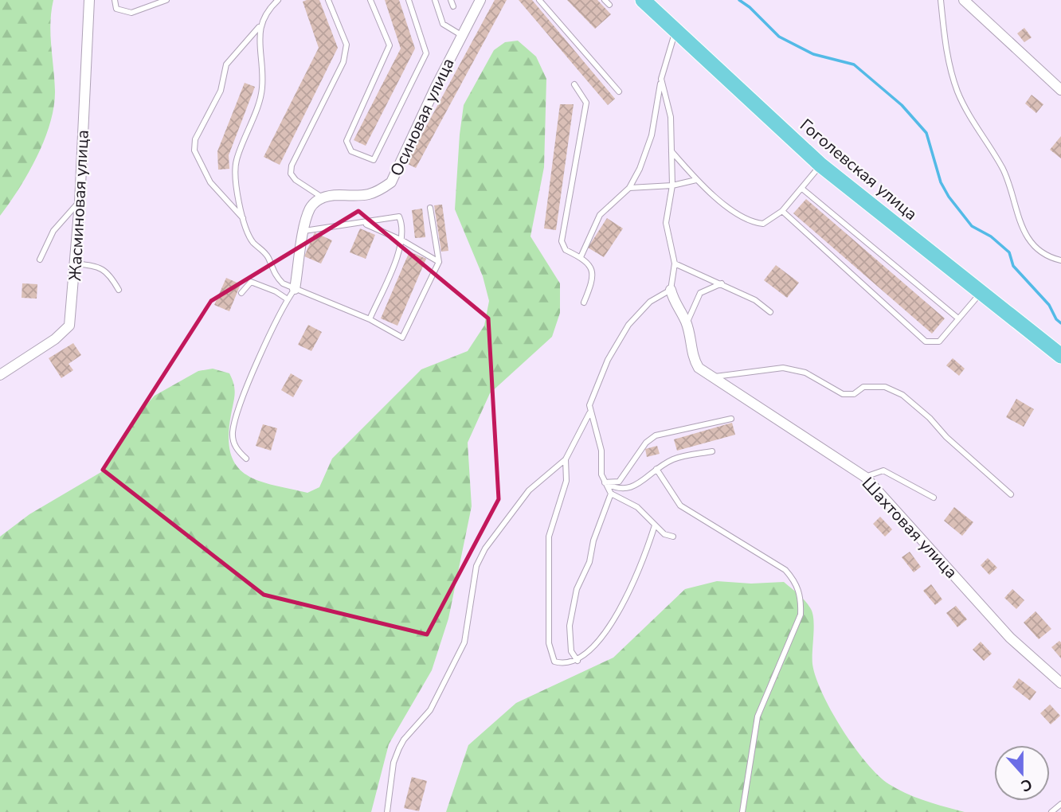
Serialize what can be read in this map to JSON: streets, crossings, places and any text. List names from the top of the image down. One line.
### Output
{"streets":{"main road":["Гоголевская улица"],"street":["Осиновая улица","Жасминовая улица","Шахтовая улица"]},"north":"bottom"}
